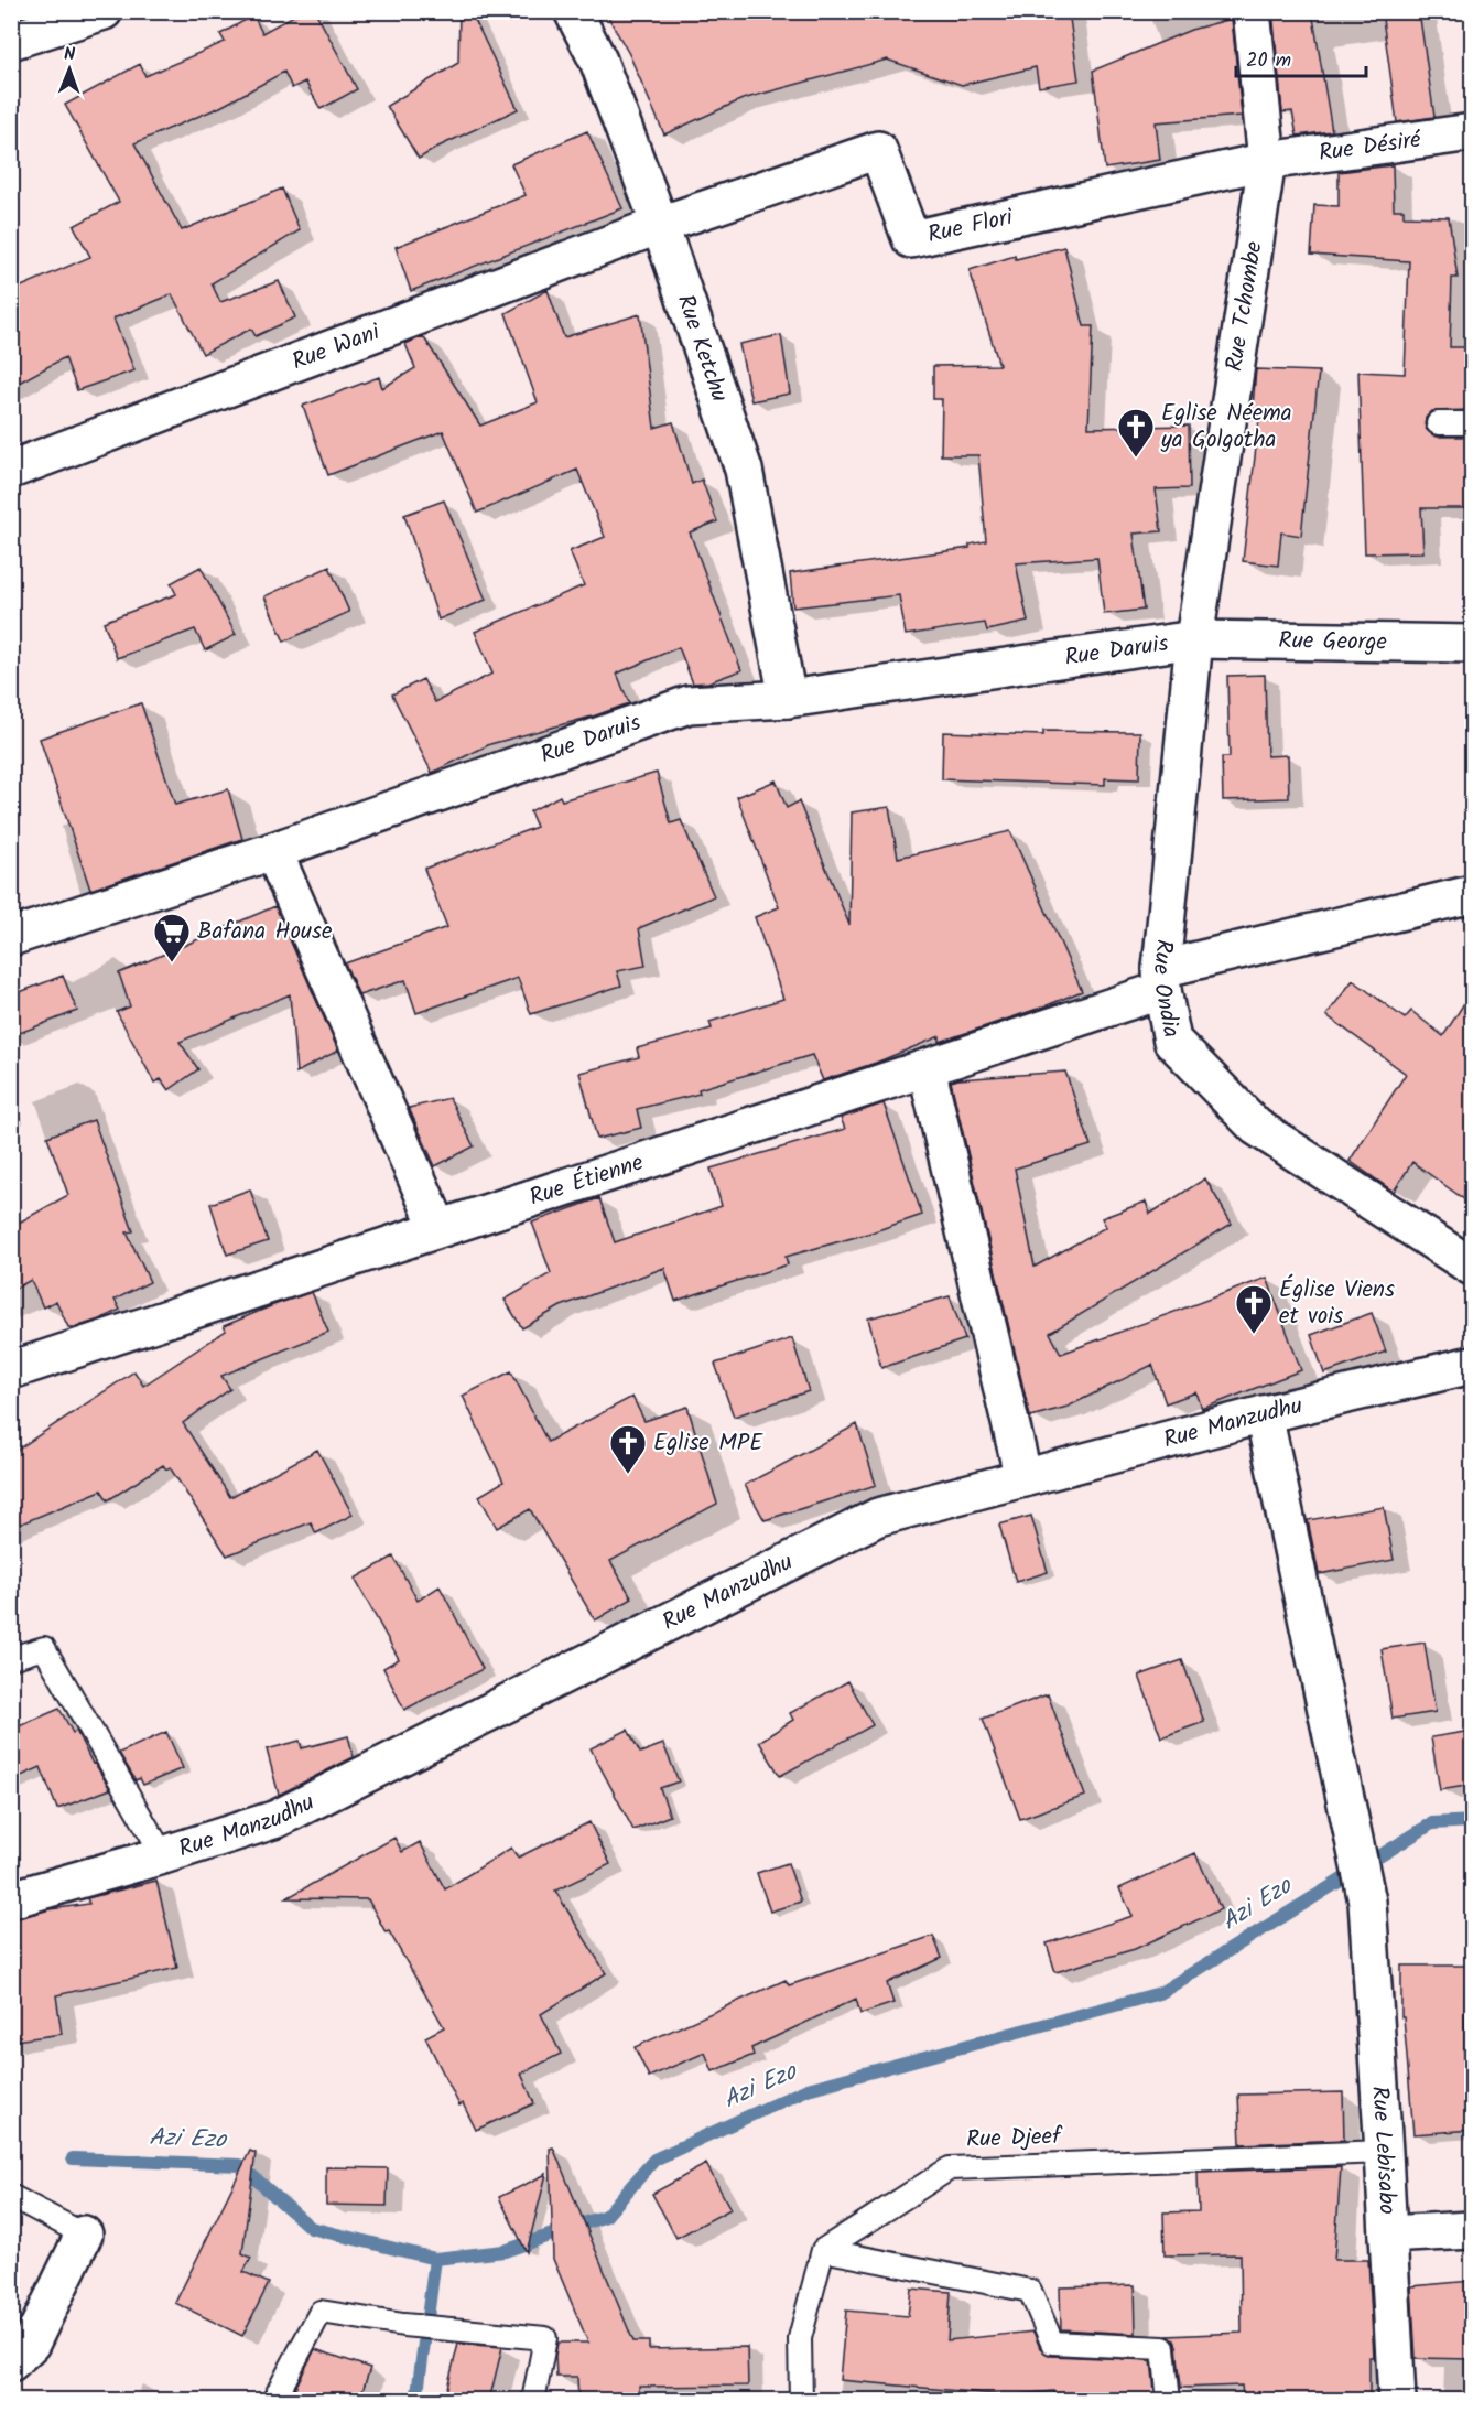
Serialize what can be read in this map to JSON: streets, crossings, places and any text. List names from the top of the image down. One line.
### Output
{"streets":{"street":["Rue Désiré","Rue Flori","Rue Tchombe","Rue Wani","Rue Ketchu","Rue George","Rue Daruis","Rue Ondia","Rue Étienne","Rue Manzudhu","Rue Lebisabo"],"lane":["Rue Djeef"]},"crossings":[["Rue Désiré","Rue Flori"],["Rue Désiré","Rue Tchombe"],["Rue Flori","Rue Tchombe"],["Rue Flori","Rue Wani"],["Rue Flori","Rue Ketchu"],["Rue Tchombe","Rue George"],["Rue Tchombe","Rue Daruis"],["Rue Tchombe","Rue Ondia"],["Rue Wani","Rue Ketchu"],["Rue Ketchu","Rue Daruis"],["Rue George","Rue Daruis"],["Rue George","Rue Ondia"],["Rue Daruis","Rue Ondia"],["Rue Ondia","Rue Étienne"],["Rue Manzudhu","Rue Lebisabo"],["Rue Djeef","Rue Lebisabo"]],"water":["Azi Ezo"],"places":{"church":["Eglise Néema ya Golgotha","Église Viens et vois","Eglise MPE"],"supermarket":["Bafana House"]},"scale_bar":"20 m","north":"top"}
